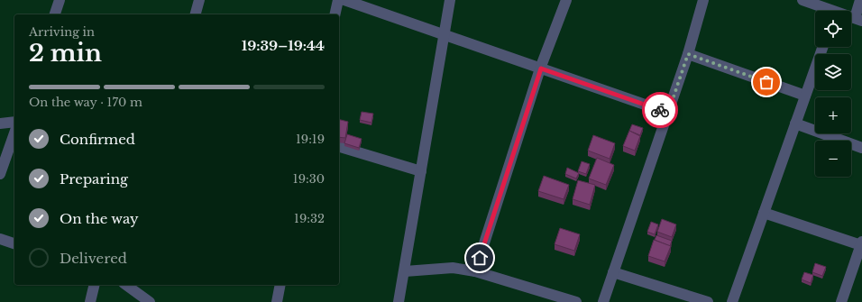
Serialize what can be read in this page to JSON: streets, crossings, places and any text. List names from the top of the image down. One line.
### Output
{"page":{"map_buttons":["+","−"],"heading":["2 min","Arriving in","19:39–19:44"],"bar":"On the way · 170 m","list":[["Confirmed","19:19"],["Preparing","19:30"],["On the way","19:32"],"Delivered"]}}
